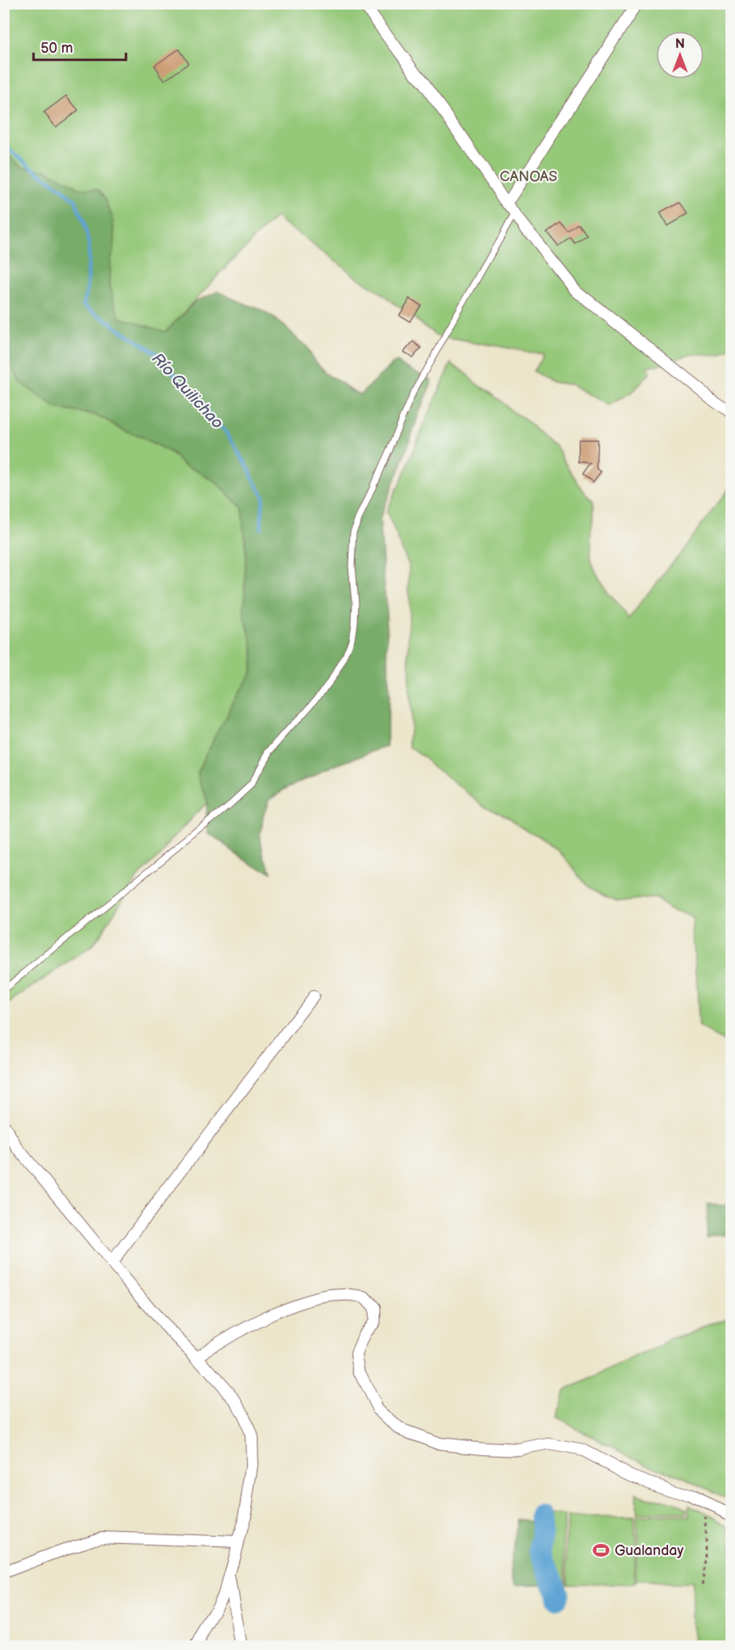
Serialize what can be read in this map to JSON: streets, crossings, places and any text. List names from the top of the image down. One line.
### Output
{"water":["Río Quilichao"],"parks":["CANOAS"],"places":{"sports":["Gualanday"]},"scale_bar":"50 m","north":"top"}
